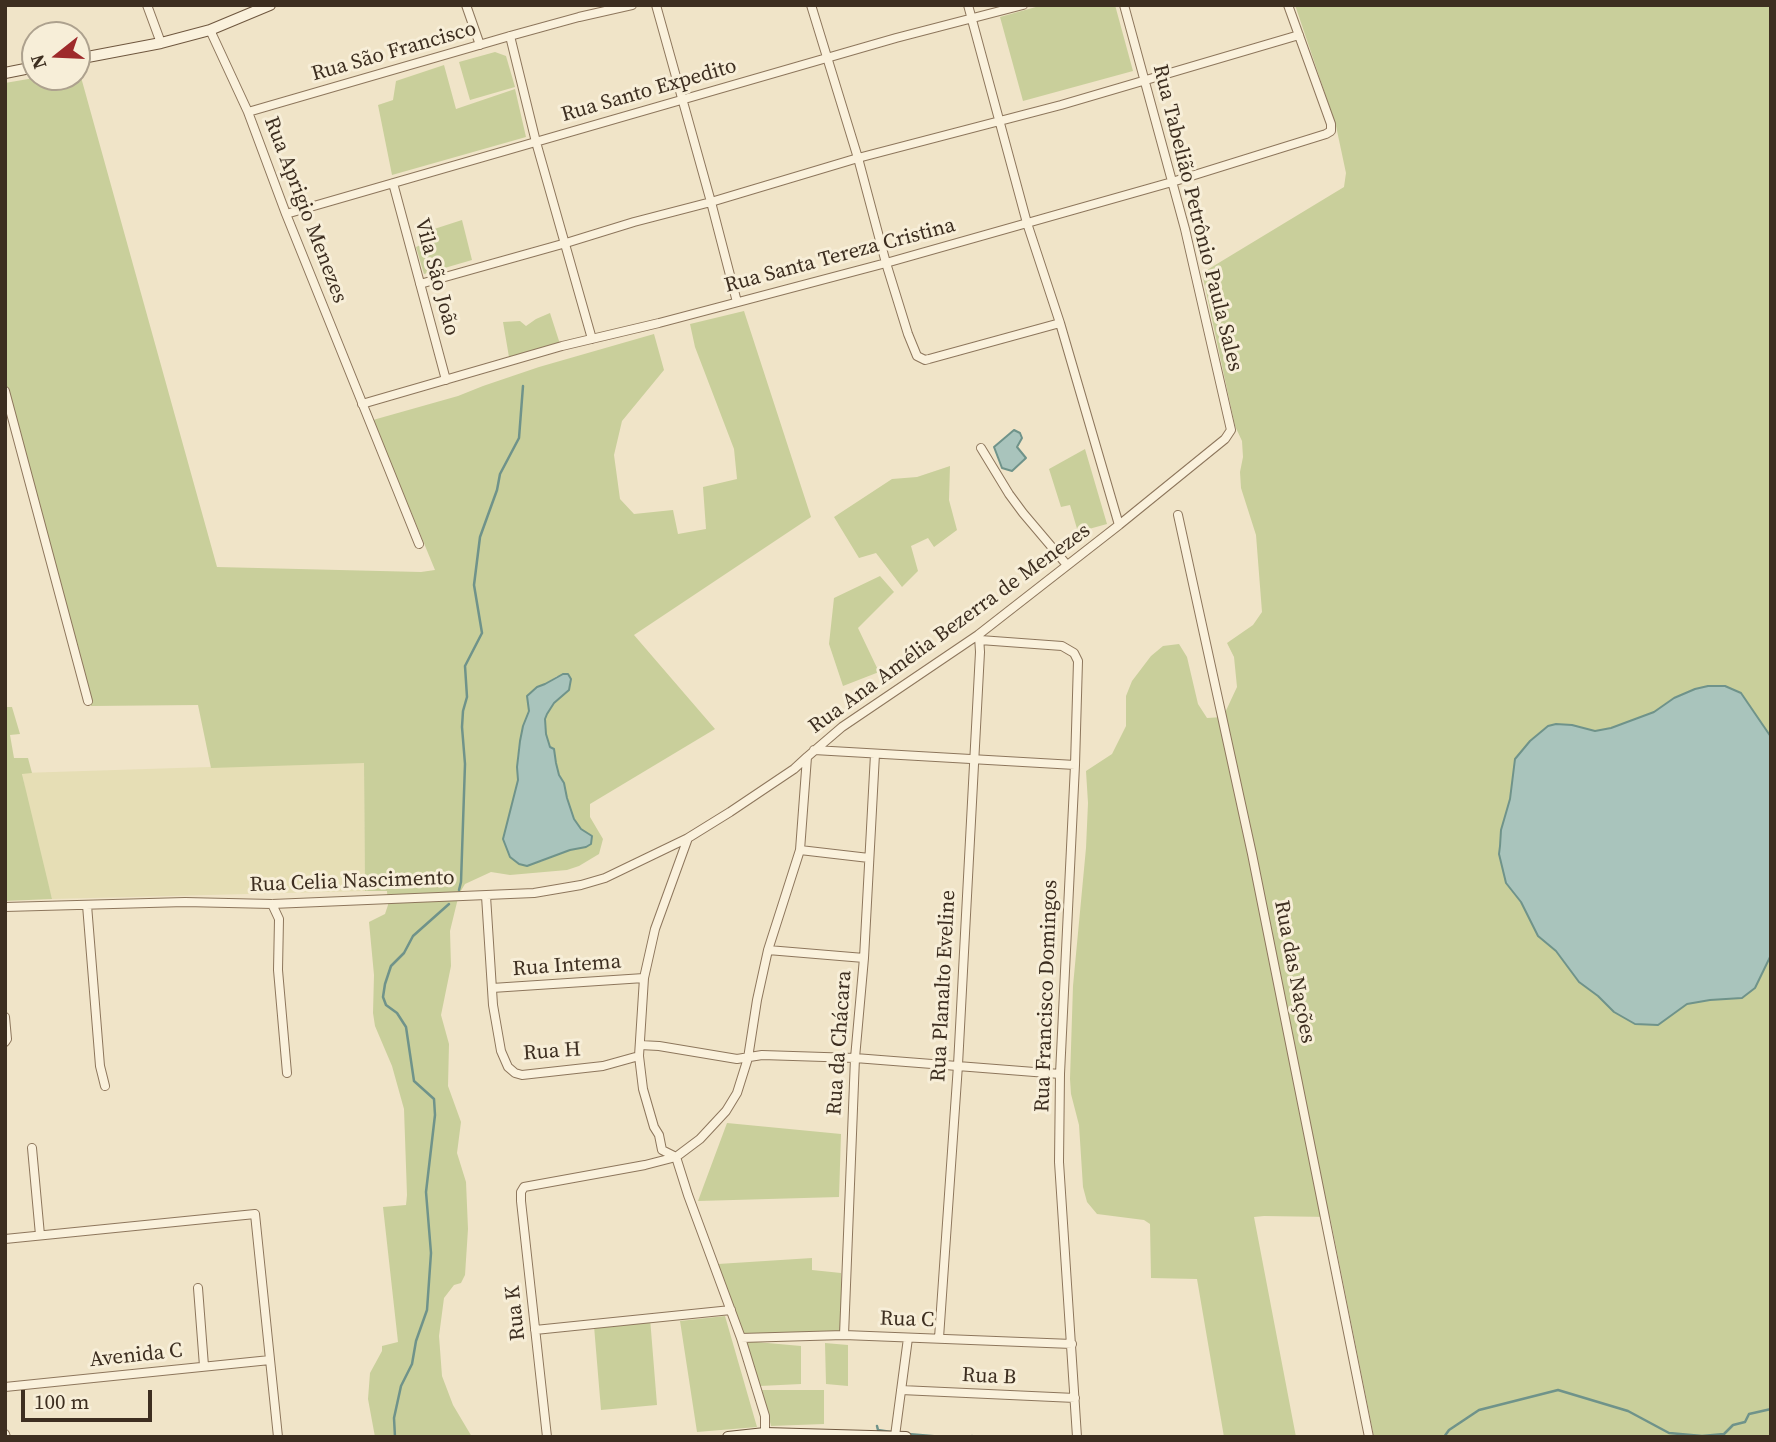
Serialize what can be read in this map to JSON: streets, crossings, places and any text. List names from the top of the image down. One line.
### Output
{"streets":{"street":["Rua São Francisco","Rua Santo Expedito","Rua Aprigio Menezes","Rua Tabelião Petrônio Paula Sales","Rua Santa Tereza Cristina","Vila São João","Rua Ana Amélia Bezerra de Menezes","Rua Celia Nascimento","Rua Intema","Rua das Nações","Rua Planalto Eveline","Rua Francisco Domingos","Rua da Chácara","Rua H","Rua K","Rua C","Avenida C","Rua B"]},"crossings":[["Rua São Francisco","Rua Aprigio Menezes"],["Rua Santo Expedito","Rua Aprigio Menezes"],["Rua Santo Expedito","Vila São João"],["Rua Santo Expedito","Rua Ana Amélia Bezerra de Menezes"],["Rua Aprigio Menezes","Rua Santa Tereza Cristina"],["Rua Tabelião Petrônio Paula Sales","Rua Santa Tereza Cristina"],["Rua Tabelião Petrônio Paula Sales","Rua Ana Amélia Bezerra de Menezes"],["Rua Santa Tereza Cristina","Vila São João"],["Rua Santa Tereza Cristina","Rua Ana Amélia Bezerra de Menezes"],["Rua Ana Amélia Bezerra de Menezes","Rua Celia Nascimento"],["Rua Ana Amélia Bezerra de Menezes","Rua Planalto Eveline"],["Rua Ana Amélia Bezerra de Menezes","Rua Francisco Domingos"],["Rua Ana Amélia Bezerra de Menezes","Rua K"],["Rua Intema","Rua H"],["Rua Planalto Eveline","Rua Francisco Domingos"],["Rua Planalto Eveline","Rua C"],["Rua Francisco Domingos","Rua C"],["Rua Francisco Domingos","Rua B"],["Rua da Chácara","Rua C"]],"scale_bar":"100 m","north":"left"}
